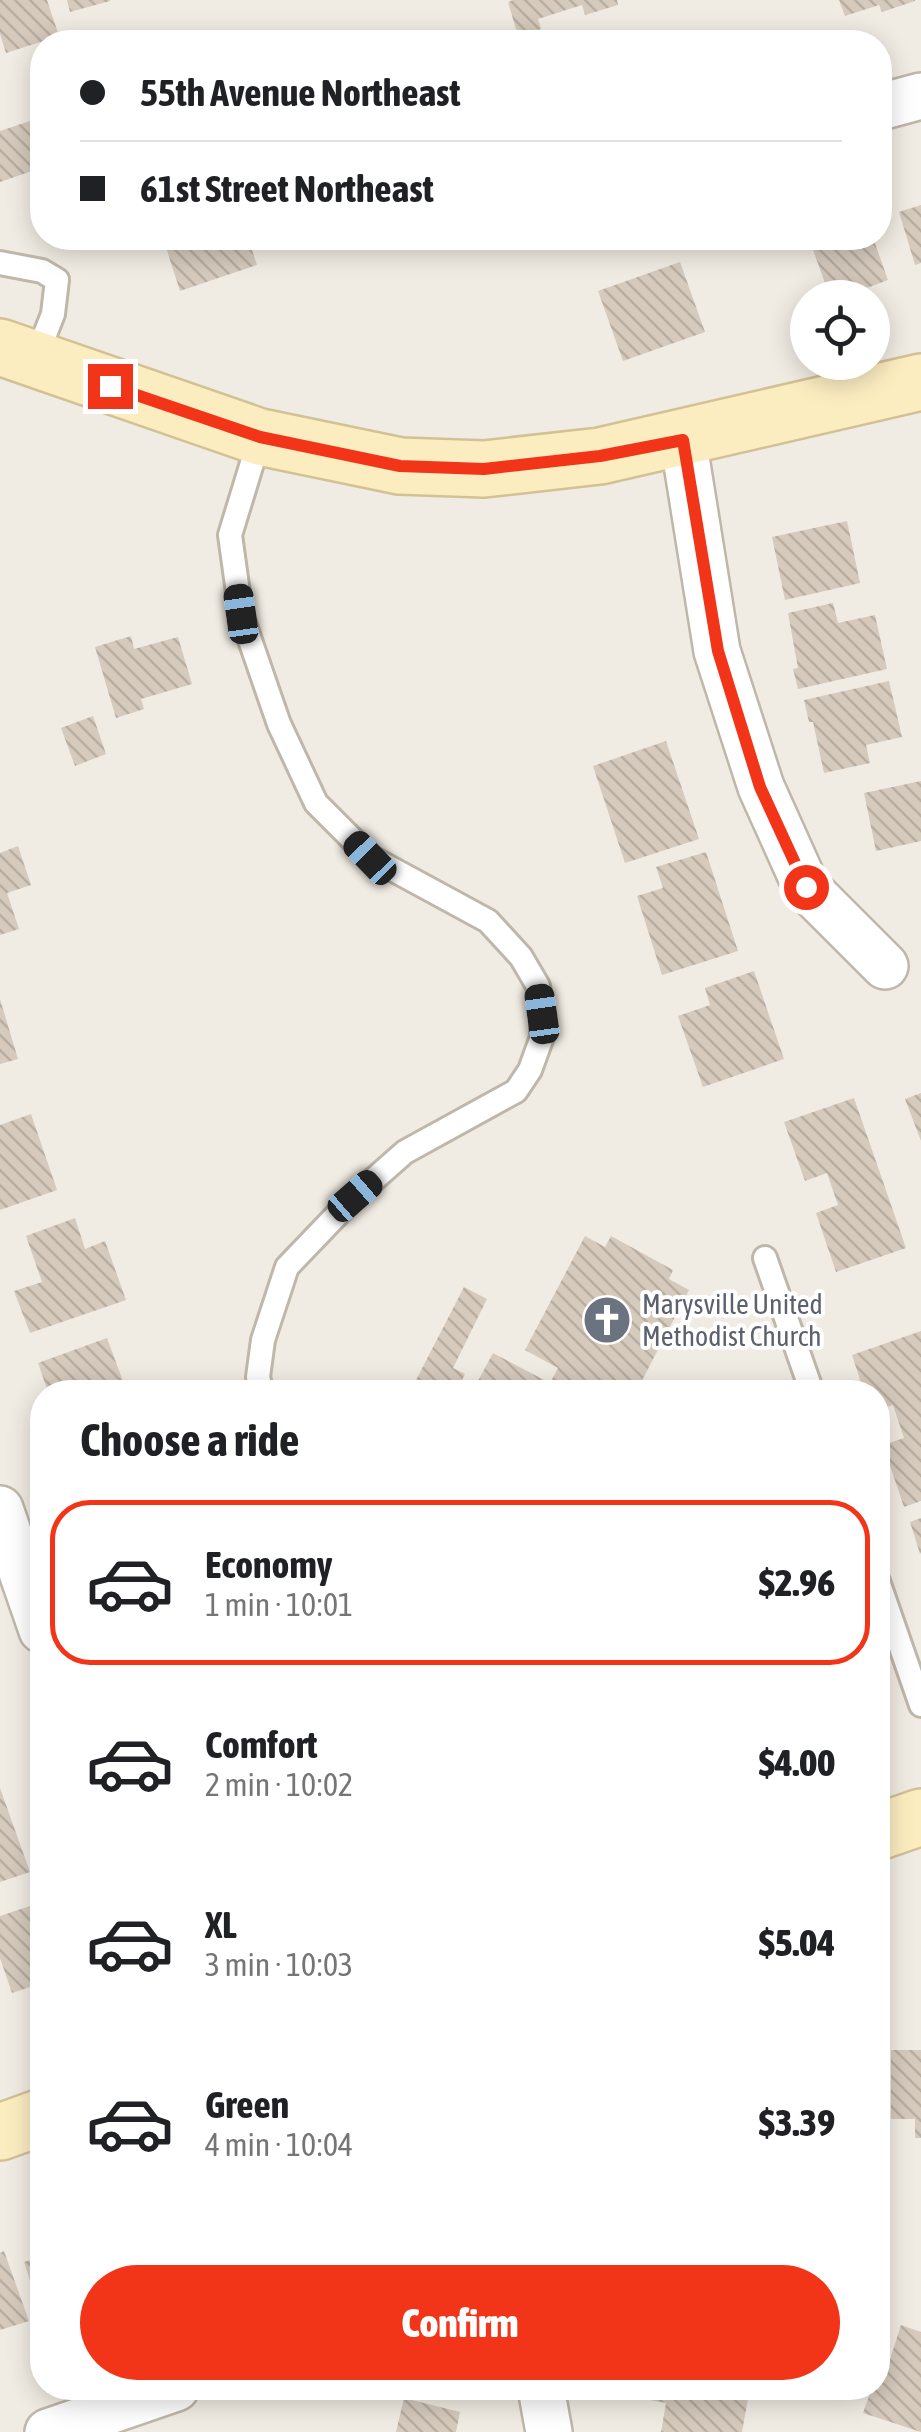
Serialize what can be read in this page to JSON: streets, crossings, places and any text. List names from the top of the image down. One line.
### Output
{"places":{"church":["Marysville United Methodist Church"]},"page":{"banner":["55th Avenue Northeast","61st Street Northeast"],"heading":"Choose a ride","list":[{"name":"Economy","note":"1 min · 10:01","value":"$2.96"},{"name":"Comfort","note":"2 min · 10:02","value":"$4.00"},{"name":"XL","note":"3 min · 10:03","value":"$5.04"},{"name":"Green","note":"4 min · 10:04","value":"$3.39"}],"buttons":"Confirm"}}
